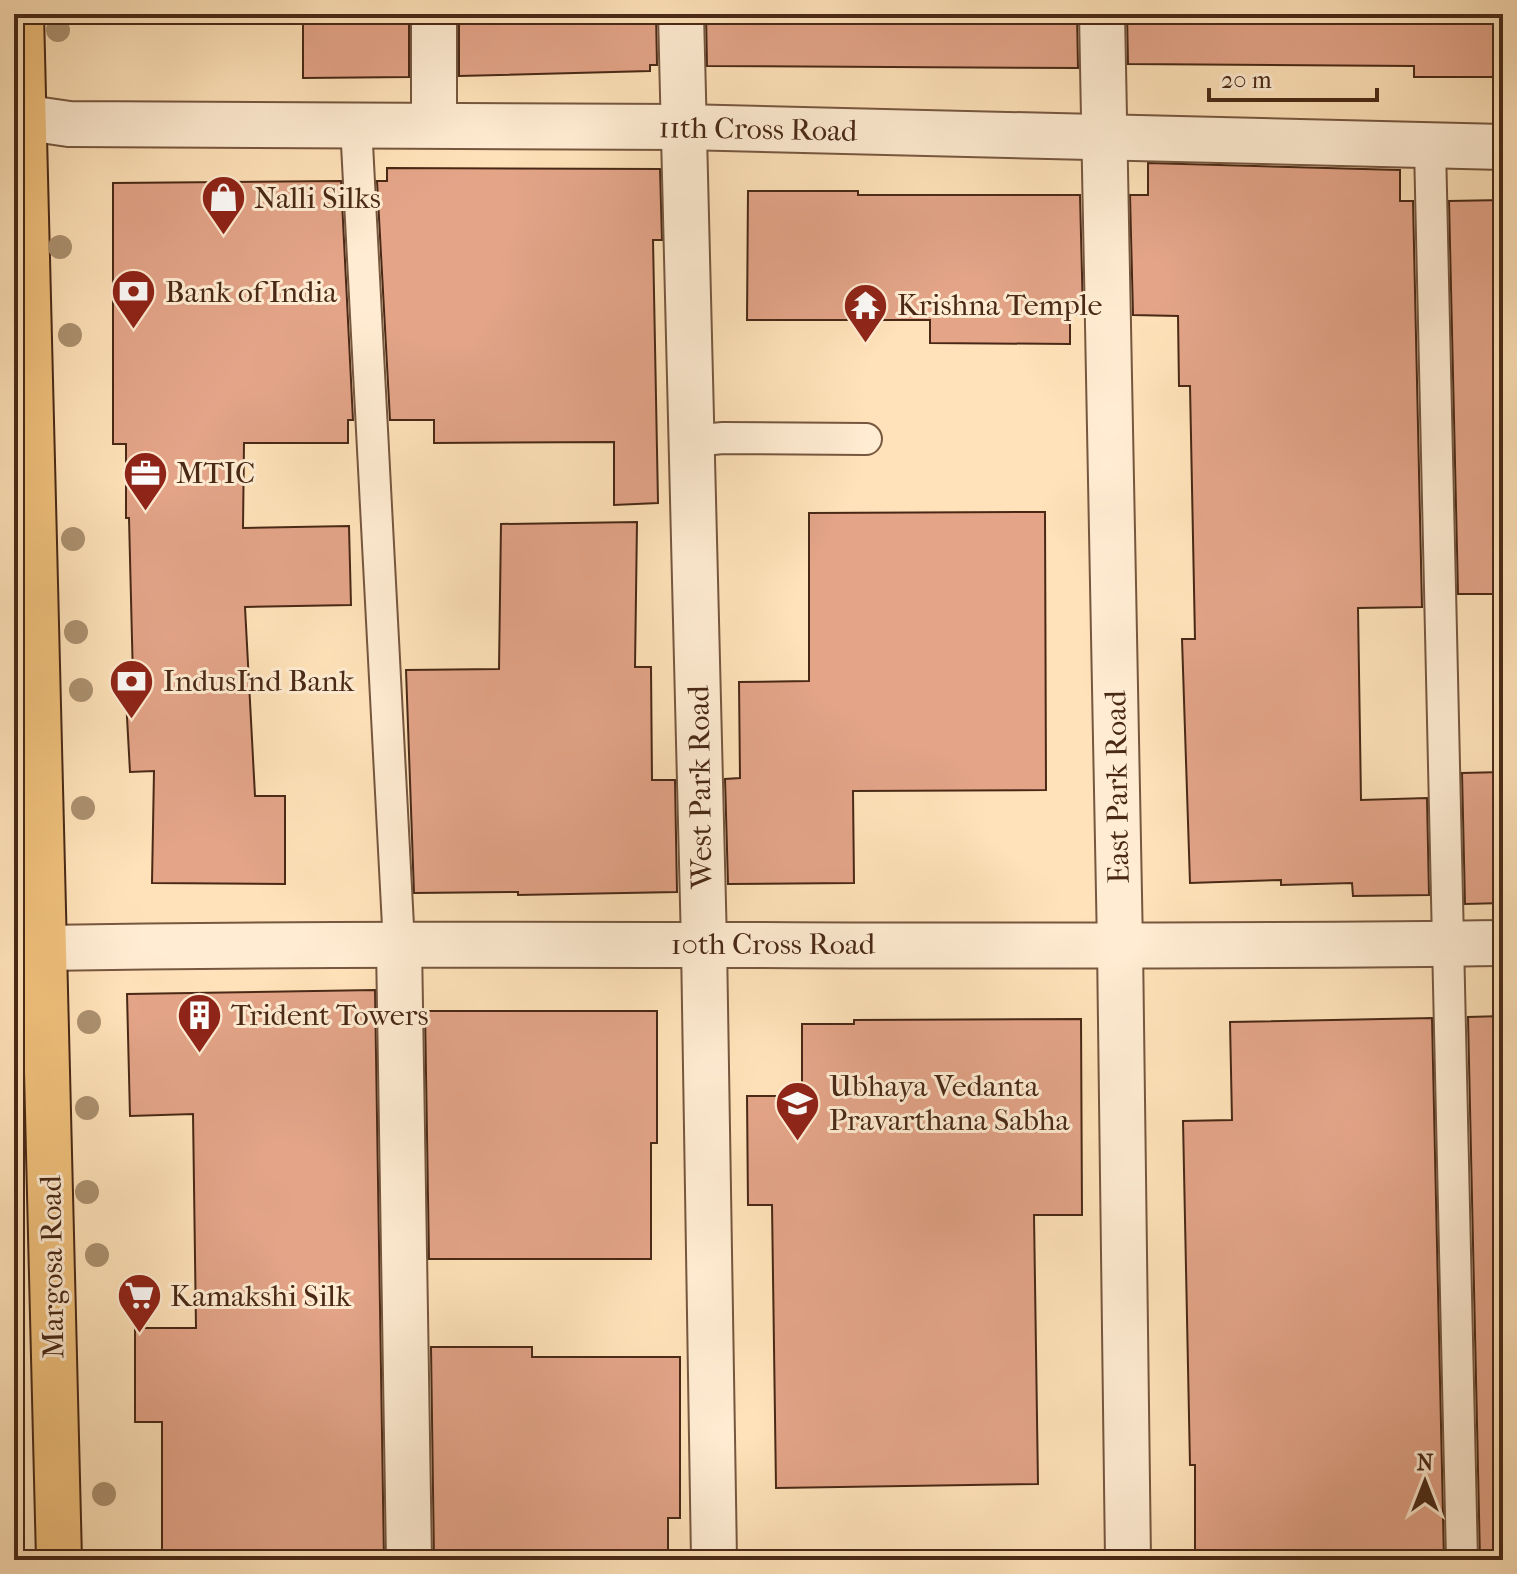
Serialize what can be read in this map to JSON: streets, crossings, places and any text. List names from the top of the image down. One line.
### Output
{"streets":{"main road":["Margosa Road"],"street":["11th Cross Road","West Park Road","East Park Road","10th Cross Road"]},"crossings":[["11th Cross Road","West Park Road"],["11th Cross Road","East Park Road"],["11th Cross Road","Margosa Road"],["West Park Road","10th Cross Road"],["East Park Road","10th Cross Road"],["10th Cross Road","Margosa Road"]],"places":{"shop":["Nalli Silks"],"bank":["Bank of India","IndusInd Bank"],"temple":["Krishna Temple"],"office":["MTIC"],"building":["Trident Towers"],"school or university":["Ubhaya Vedanta Pravarthana Sabha"],"supermarket":["Kamakshi Silk"]},"scale_bar":"20 m","north":"top"}
